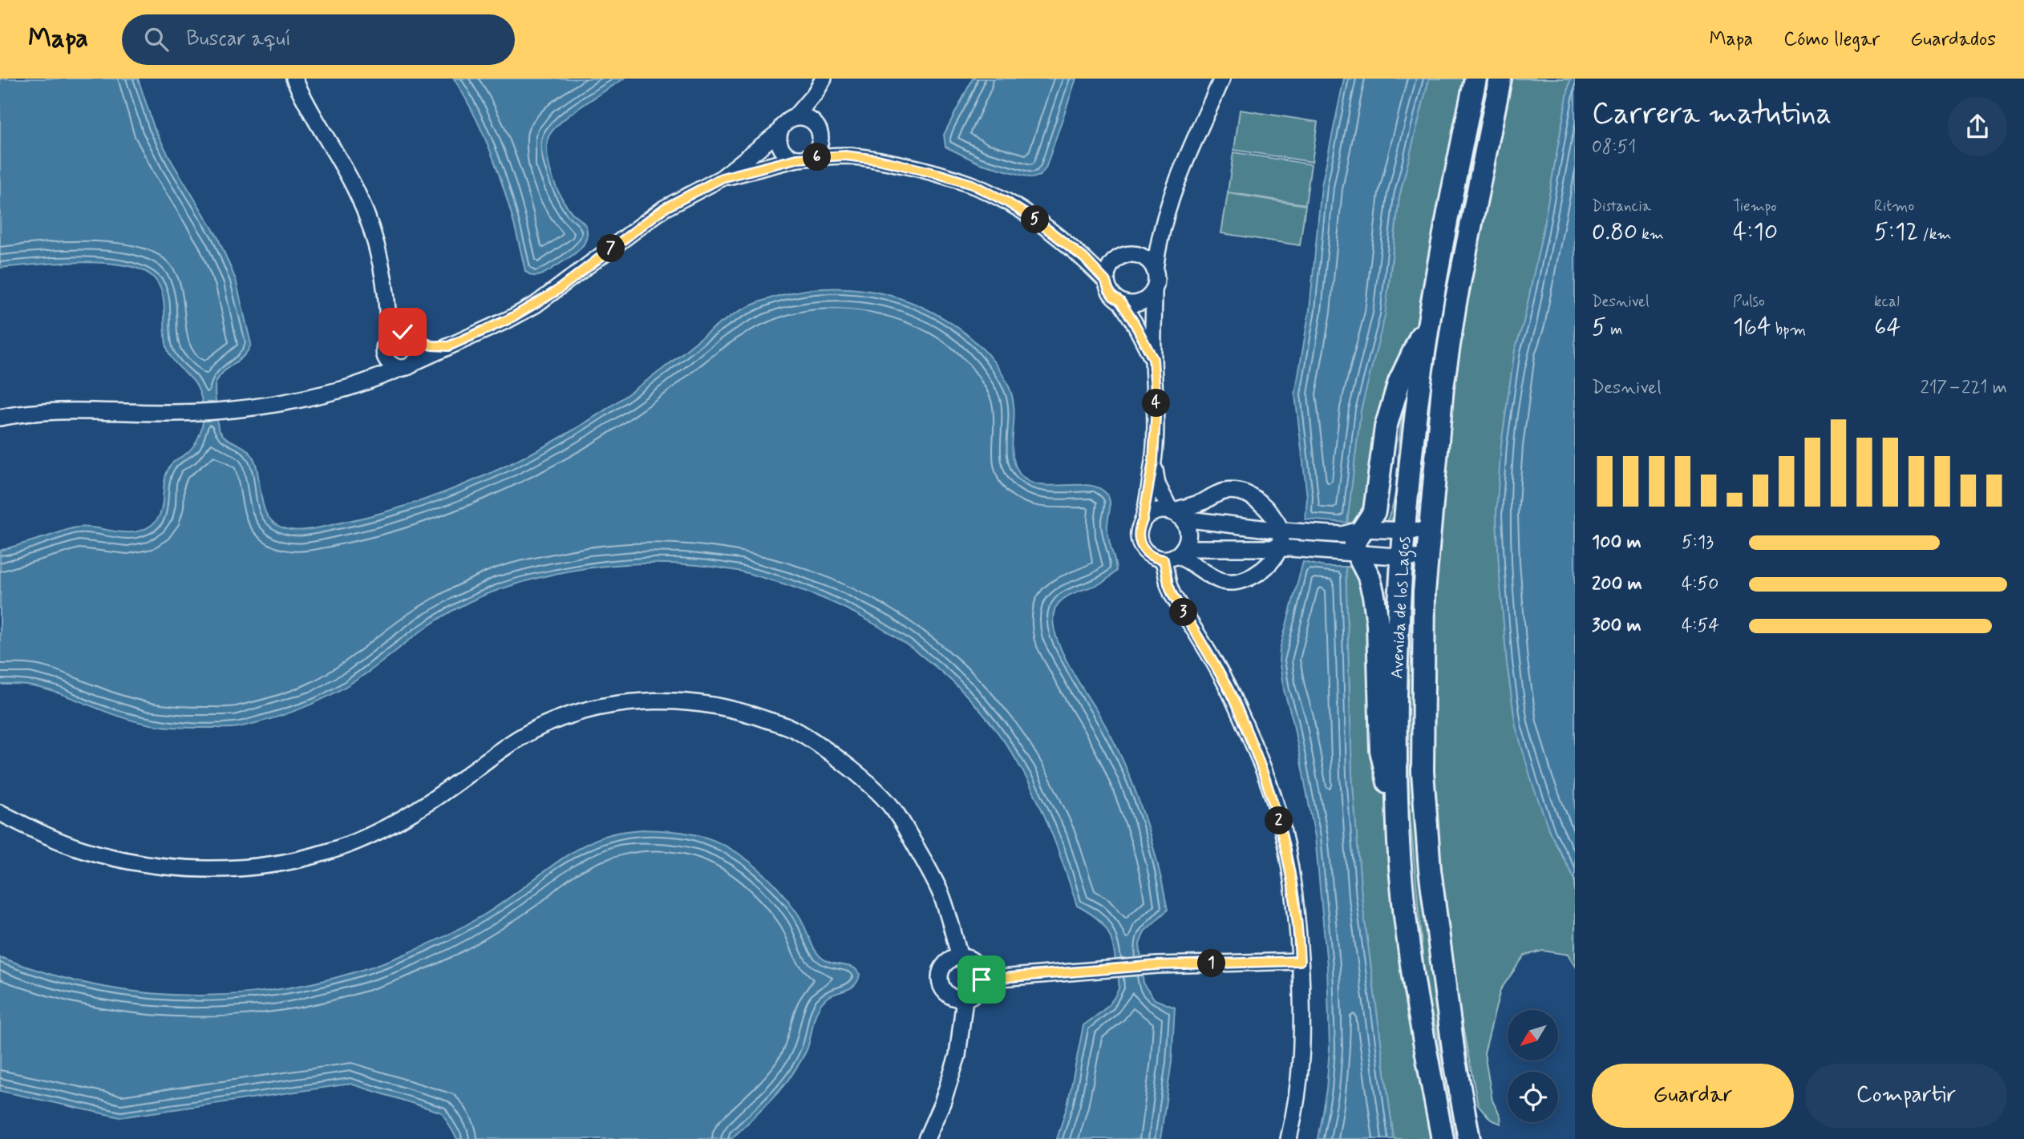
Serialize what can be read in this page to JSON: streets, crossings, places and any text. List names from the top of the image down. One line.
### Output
{"streets":{"street":["Avenida de los Lagos"]},"north":"bottom left","page":{"header":"Mapa","search":"Buscar aquí","nav":["Mapa","Cómo llegar","Guardados"],"heading":["Carrera matutina","08:51"],"pins":["6","5","7","4","3","2","1"],"stats":[["Distancia","0.80 km"],["Tiempo","4:10"],["Ritmo","5:12 /km"],["Desnivel","5 m"],["Pulso","164 bpm"],["kcal","64"]],"chart":["Desnivel","217–221 m"],"list":[{"name":"100 m","note":"5:13"},{"name":"200 m","note":"4:50"},{"name":"300 m","note":"4:54"}],"buttons":["Guardar","Compartir"]}}
